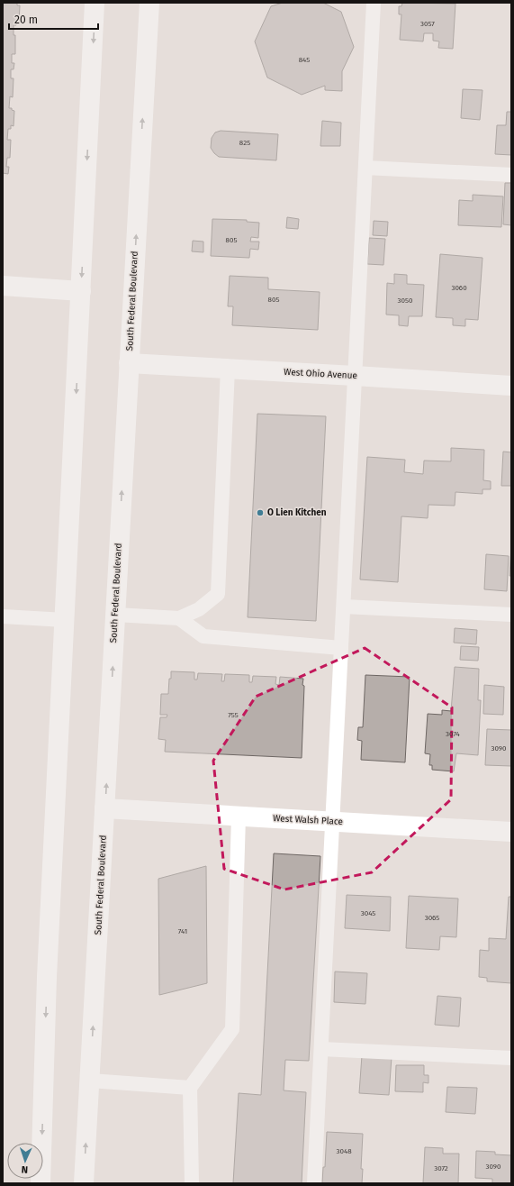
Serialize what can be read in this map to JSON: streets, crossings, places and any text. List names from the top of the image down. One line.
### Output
{"streets":{"main road":["South Federal Boulevard","West Ohio Avenue","West Walsh Place"]},"crossings":[["South Federal Boulevard","West Ohio Avenue"],["South Federal Boulevard","West Walsh Place"]],"places":["O Lien Kitchen"],"house_numbers":["3057","845","825","805","3060","805","3050","755","3074","3090","3045","3065","741","3048","3090","3072"],"scale_bar":"20 m","north":"bottom"}
